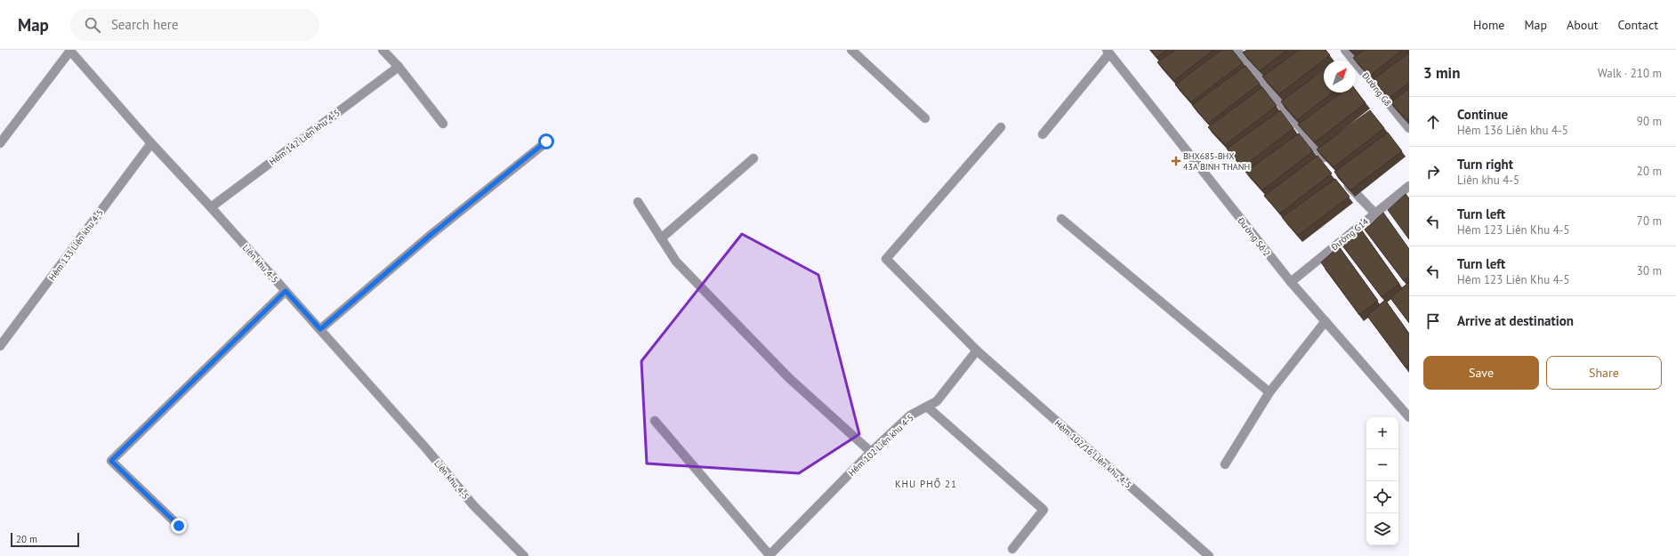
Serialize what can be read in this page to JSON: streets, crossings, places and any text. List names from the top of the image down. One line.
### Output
{"streets":{"street":["Đường G8","Hẻm 142 Liên khu 4-5","Đường G14","Đường Số 2","Hẻm 133 Liên khu 4-5","Liên khu 4-5","Hẻm 102 Liên khu 4-5","Hẻm 102/16 Liên khu 4-5"]},"crossings":[["Hẻm 142 Liên khu 4-5","Liên khu 4-5"],["Đường G14","Đường Số 2"],["Hẻm 133 Liên khu 4-5","Liên khu 4-5"],["Hẻm 102 Liên khu 4-5","Hẻm 102/16 Liên khu 4-5"]],"districts":["KHU PHỐ 21"],"places":{"health":["BHX685-BHX 43A BINH THANH"]},"scale_bar":"20 m","north":"top right","page":{"header":"Map","search":"Search here","nav":["Home","Map","About","Contact"],"heading":["3 min","Walk · 210 m"],"list":[["Continue","Hẻm 136 Liên khu 4-5","90 m"],["Turn right","Liên khu 4-5","20 m"],["Turn left","Hẻm 123 Liên Khu 4-5","70 m"],["Turn left","Hẻm 123 Liên Khu 4-5","30 m"],"Arrive at destination"],"buttons":["Save","Share"],"map_buttons":["+","−"],"scale":"20 m"}}
